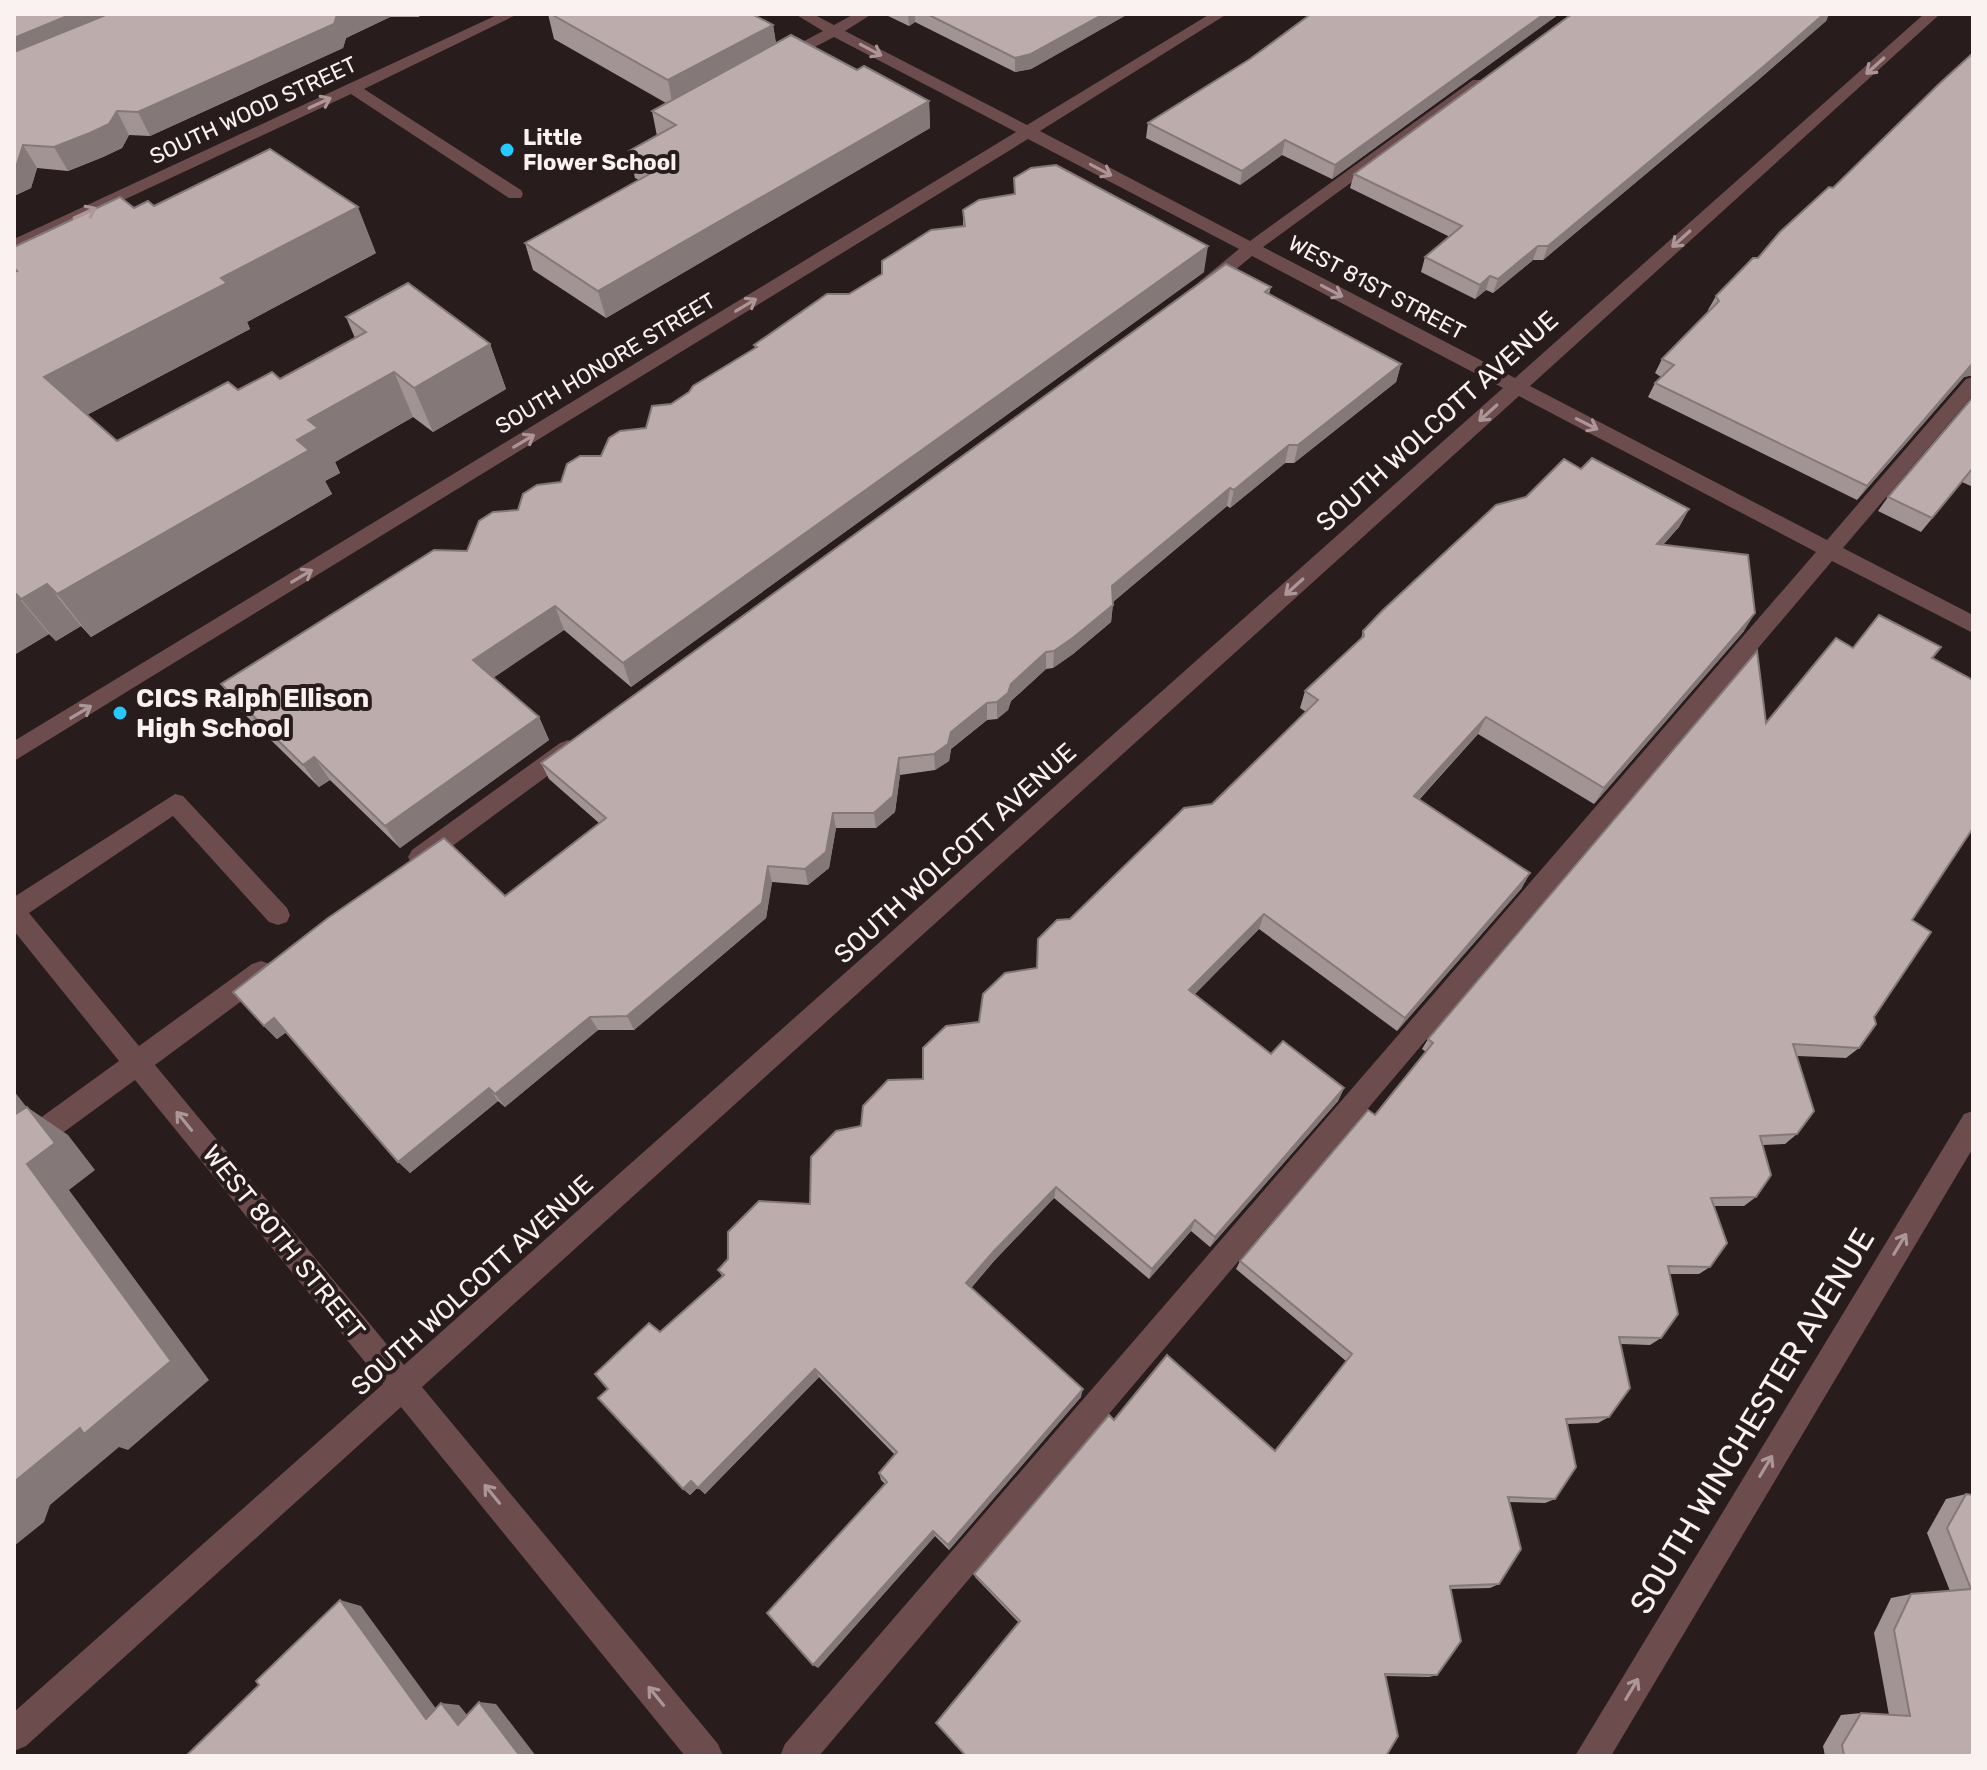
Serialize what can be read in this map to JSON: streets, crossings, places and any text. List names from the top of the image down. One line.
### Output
{"streets":{"street":["SOUTH WOOD STREET","WEST 81ST STREET","SOUTH HONORE STREET","SOUTH WOLCOTT AVENUE","WEST 80TH STREET","SOUTH WINCHESTER AVENUE"]},"crossings":[["WEST 81ST STREET","SOUTH HONORE STREET"],["WEST 81ST STREET","SOUTH WOLCOTT AVENUE"],["SOUTH WOLCOTT AVENUE","WEST 80TH STREET"]],"one_way":["SOUTH WOOD STREET","WEST 81ST STREET","SOUTH HONORE STREET","SOUTH WOLCOTT AVENUE","WEST 80TH STREET","SOUTH WINCHESTER AVENUE"],"places":["Little Flower School","CICS Ralph Ellison High School"]}
